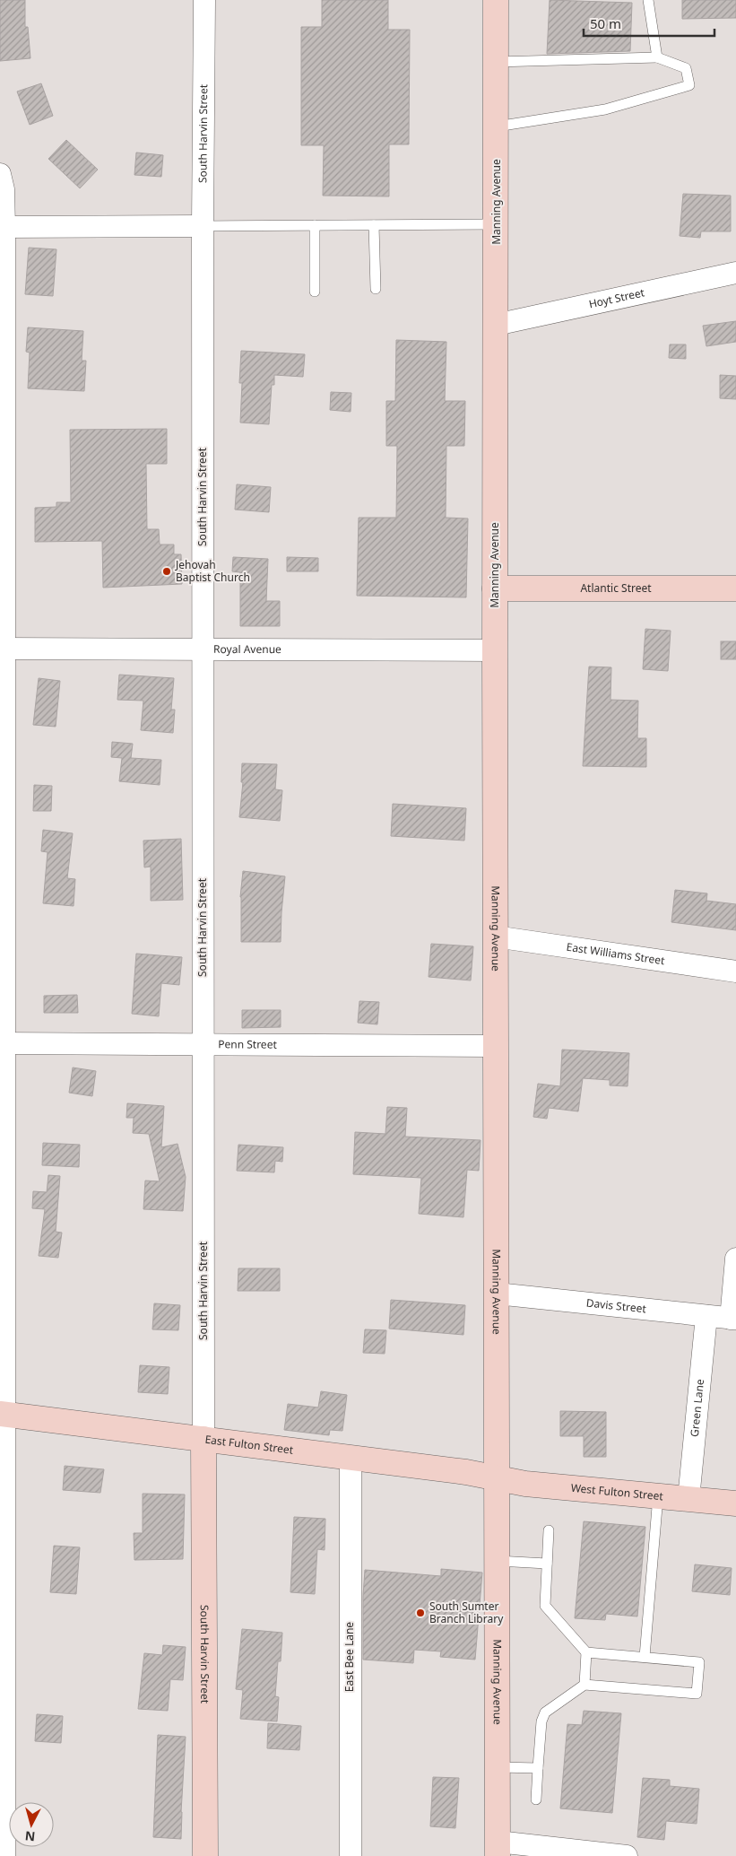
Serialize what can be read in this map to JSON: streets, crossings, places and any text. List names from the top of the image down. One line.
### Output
{"streets":{"main road":["South Harvin Street","Manning Avenue","Atlantic Street","East Fulton Street","West Fulton Street"],"street":["Hoyt Street","Royal Avenue","East Williams Street","Penn Street","Davis Street","Green Lane","East Bee Lane"]},"crossings":[["South Harvin Street","Royal Avenue"],["South Harvin Street","Penn Street"],["South Harvin Street","East Fulton Street"],["Manning Avenue","Hoyt Street"],["Manning Avenue","Atlantic Street"],["Manning Avenue","Royal Avenue"],["Manning Avenue","East Williams Street"],["Manning Avenue","Penn Street"],["Manning Avenue","Davis Street"],["Manning Avenue","East Fulton Street"],["Manning Avenue","West Fulton Street"],["Davis Street","Green Lane"],["Green Lane","West Fulton Street"],["East Fulton Street","West Fulton Street"],["East Fulton Street","East Bee Lane"]],"places":["Jehovah Baptist Church","South Sumter Branch Library"],"scale_bar":"50 m","north":"bottom"}
